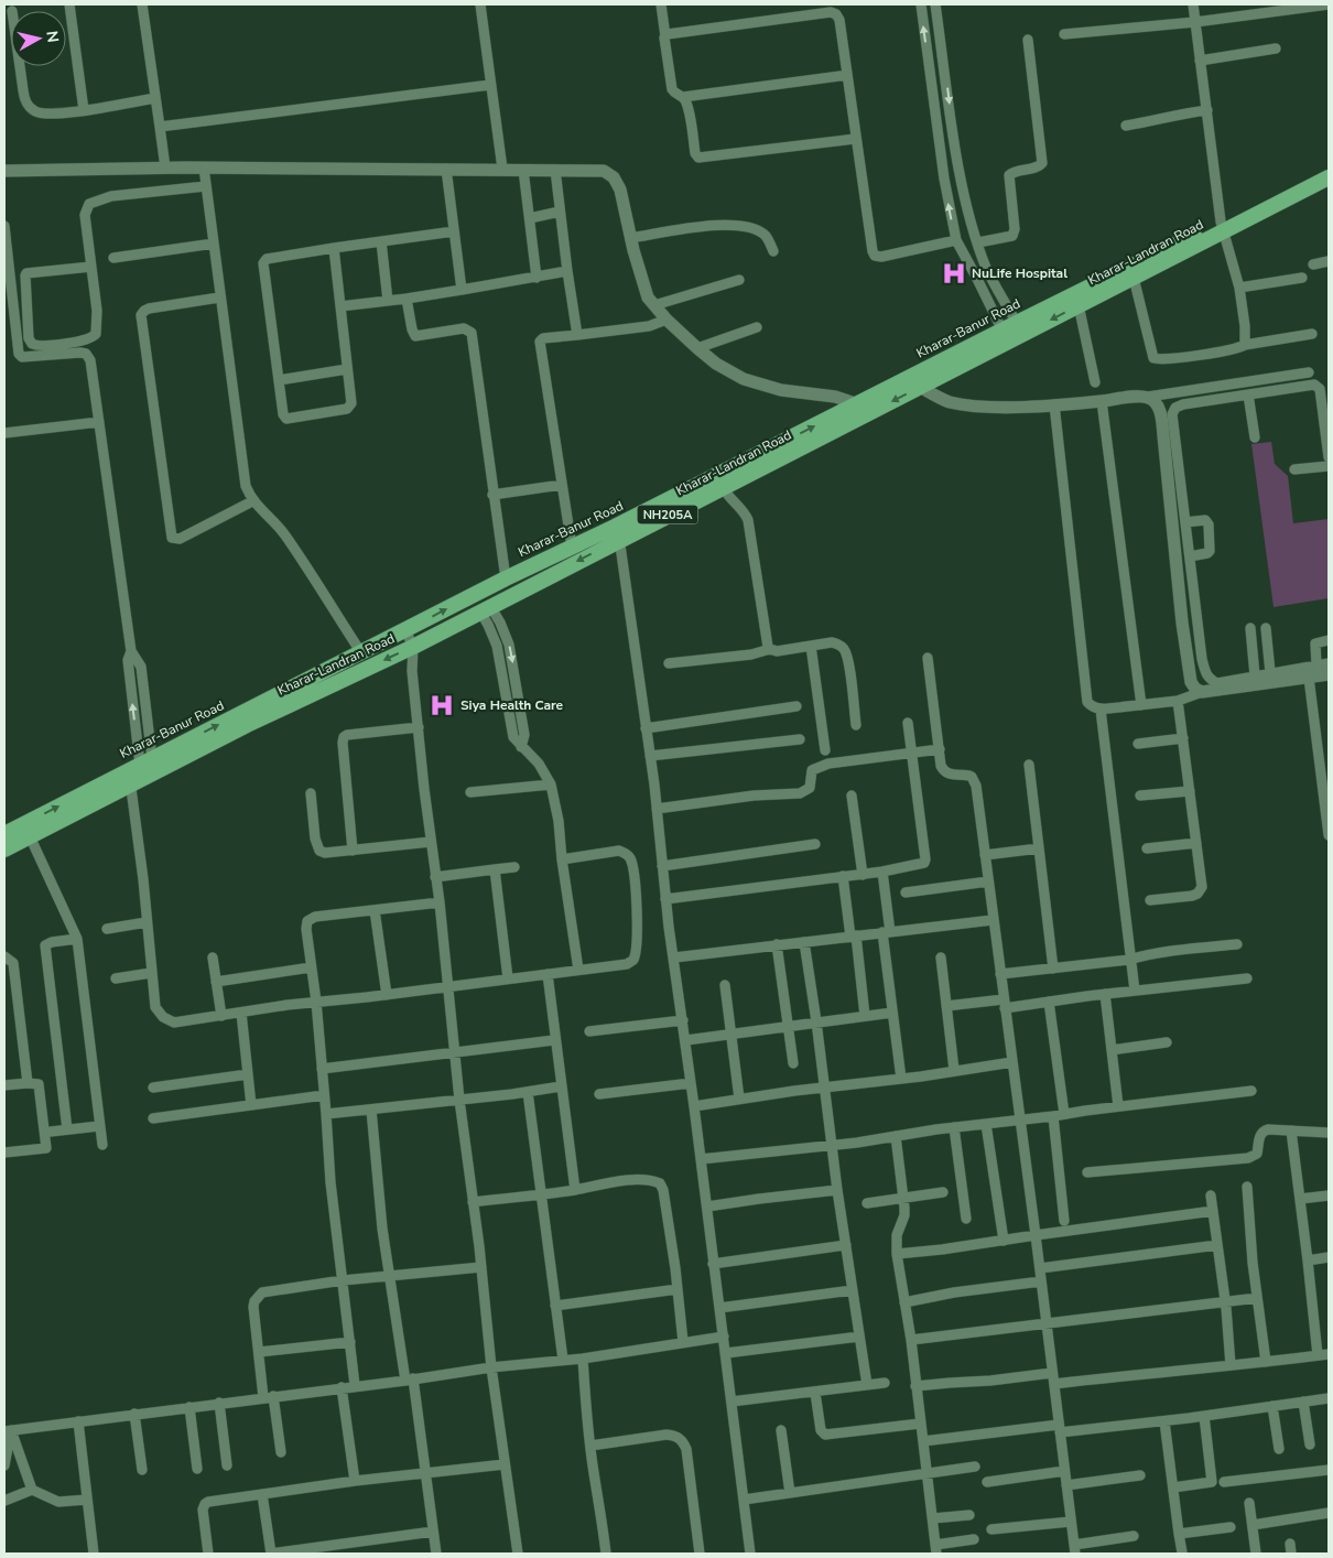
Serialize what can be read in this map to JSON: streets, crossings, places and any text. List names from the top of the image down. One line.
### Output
{"streets":{"highway":["Kharar-Landran Road","Kharar-Banur Road","NH205A"]},"crossings":[["Kharar-Landran Road","Kharar-Banur Road"]],"one_way":["Kharar-Landran Road","Kharar-Banur Road"],"places":{"hospital":["NuLife Hospital","Siya Health Care"]},"north":"right"}
